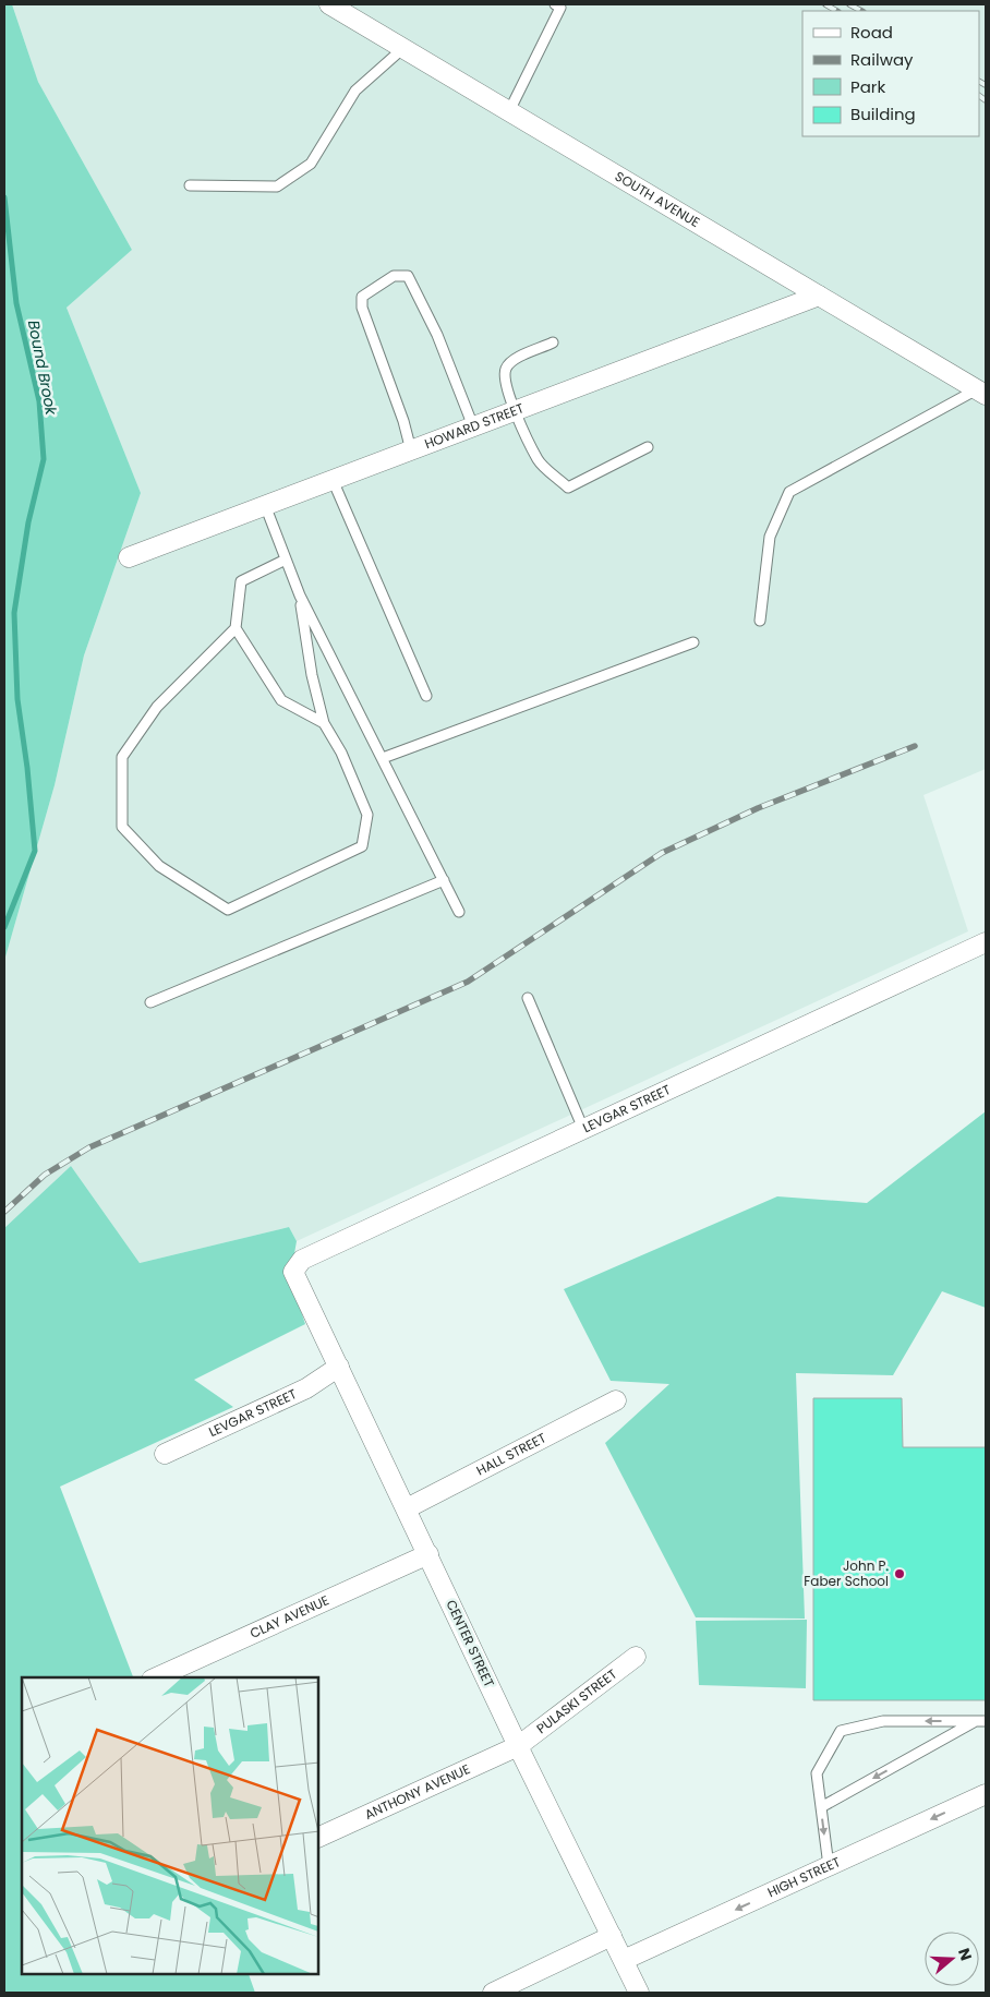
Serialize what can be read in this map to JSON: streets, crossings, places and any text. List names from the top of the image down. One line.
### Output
{"streets":{"street":["SOUTH AVENUE","HOWARD STREET","LEVGAR STREET","HALL STREET","CLAY AVENUE","CENTER STREET","PULASKI STREET","ANTHONY AVENUE","HIGH STREET"]},"crossings":[["SOUTH AVENUE","HOWARD STREET"],["LEVGAR STREET","CENTER STREET"],["HALL STREET","CENTER STREET"],["CLAY AVENUE","CENTER STREET"],["CENTER STREET","PULASKI STREET"],["CENTER STREET","ANTHONY AVENUE"],["CENTER STREET","HIGH STREET"],["PULASKI STREET","ANTHONY AVENUE"]],"one_way":["HIGH STREET"],"water":["Bound Brook"],"places":["John P. Faber School"],"legend":["Road","Railway","Park","Building"],"north":"right"}
